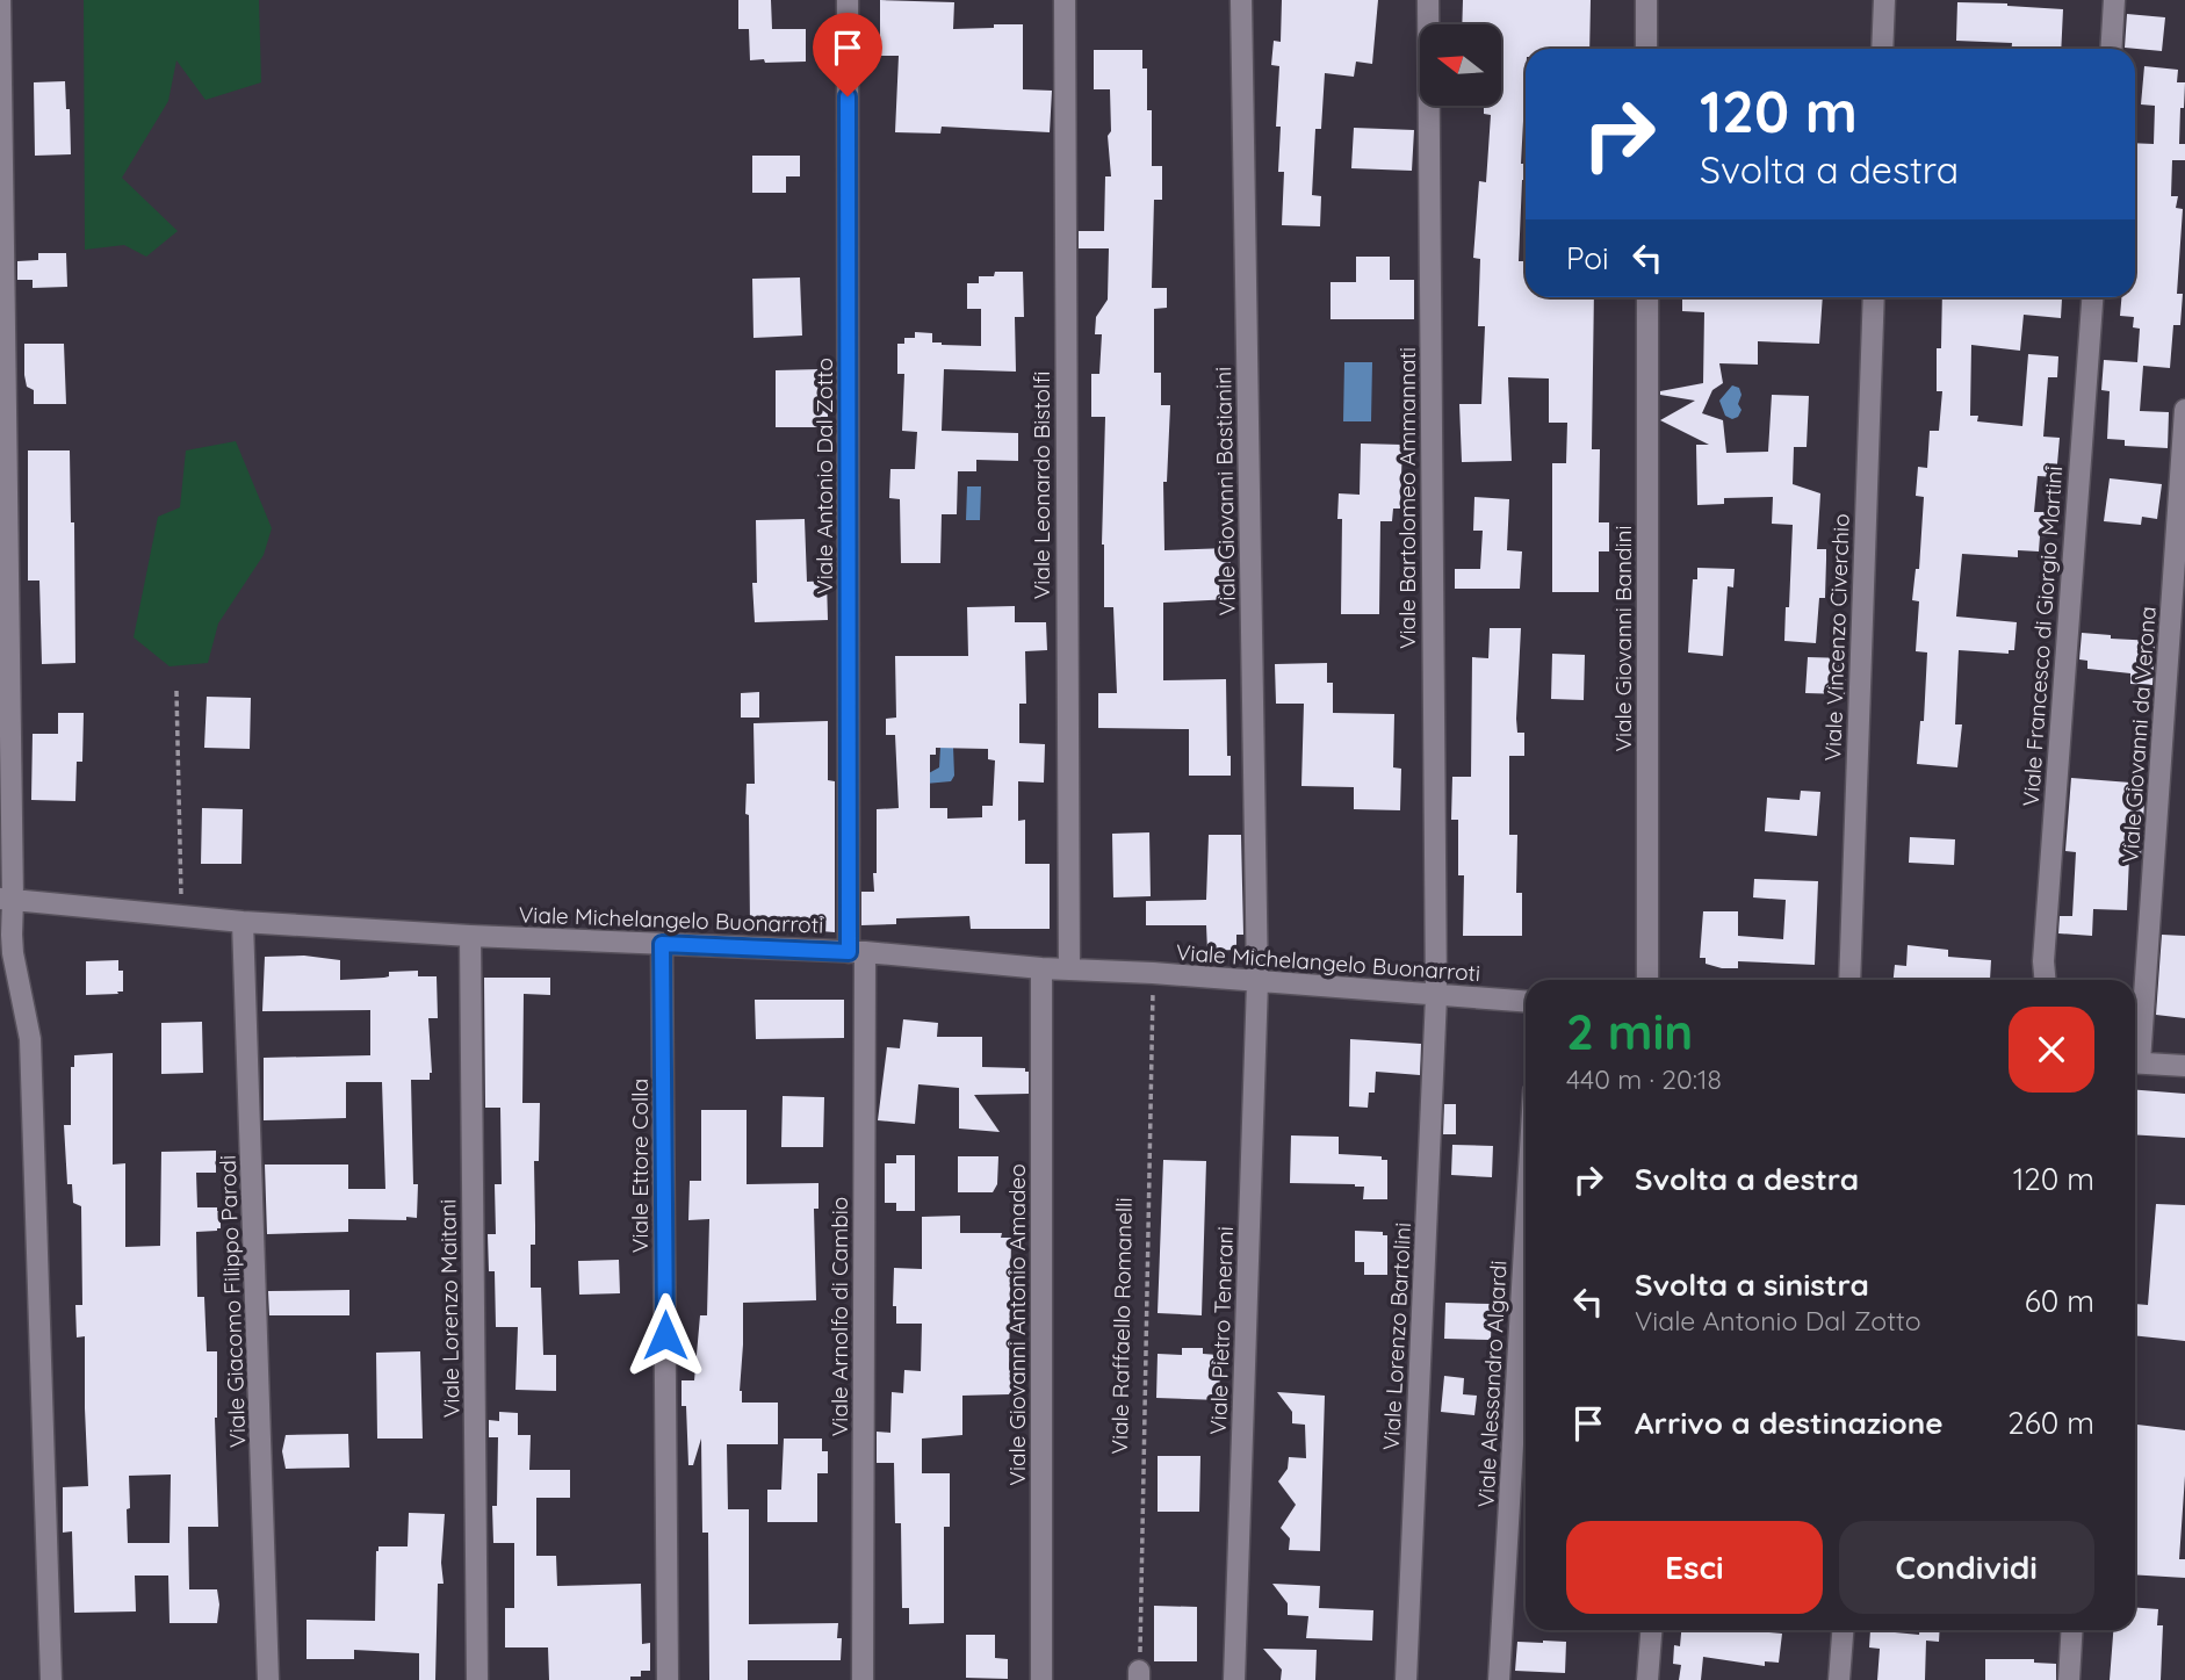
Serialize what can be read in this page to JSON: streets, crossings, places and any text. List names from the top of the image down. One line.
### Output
{"streets":{"street":["Viale Antonio Dal Zotto","Viale Leonardo Bistolfi","Viale Giovanni Bastianini","Viale Bartolomeo Ammannati","Viale Francesco di Giorgio Martini","Viale Vincenzo Civerchio","Viale Giovanni Bandini","Viale Giovanni da Verona","Viale Michelangelo Buonarroti","Viale Ettore Colla","Viale Giacomo Filippo Parodi","Viale Lorenzo Maitani","Viale Arnolfo di Cambio","Viale Giovanni Antonio Amadeo","Viale Pietro Tenerani","Viale Lorenzo Bartolini","Viale Alessandro Algardi"],"path":["Viale Raffaello Romanelli"]},"crossings":[["Viale Antonio Dal Zotto","Viale Michelangelo Buonarroti"],["Viale Antonio Dal Zotto","Viale Arnolfo di Cambio"],["Viale Leonardo Bistolfi","Viale Michelangelo Buonarroti"],["Viale Giovanni Bastianini","Viale Michelangelo Buonarroti"],["Viale Giovanni Bastianini","Viale Pietro Tenerani"],["Viale Bartolomeo Ammannati","Viale Michelangelo Buonarroti"],["Viale Bartolomeo Ammannati","Viale Lorenzo Bartolini"],["Viale Michelangelo Buonarroti","Viale Ettore Colla"],["Viale Michelangelo Buonarroti","Viale Giacomo Filippo Parodi"],["Viale Michelangelo Buonarroti","Viale Lorenzo Maitani"],["Viale Michelangelo Buonarroti","Viale Arnolfo di Cambio"],["Viale Michelangelo Buonarroti","Viale Giovanni Antonio Amadeo"],["Viale Michelangelo Buonarroti","Viale Raffaello Romanelli"],["Viale Michelangelo Buonarroti","Viale Pietro Tenerani"],["Viale Michelangelo Buonarroti","Viale Lorenzo Bartolini"]],"north":"left","page":{"turn":["120 m","Svolta a destra"],"then":"Poi","heading":["2 min","440 m · 20:18"],"list":[{"name":"Svolta a destra","value":"120 m"},{"name":"Svolta a sinistra","note":"Viale Antonio Dal Zotto","value":"60 m"},{"name":"Arrivo a destinazione","value":"260 m"}],"buttons":["Esci","Condividi"]}}
